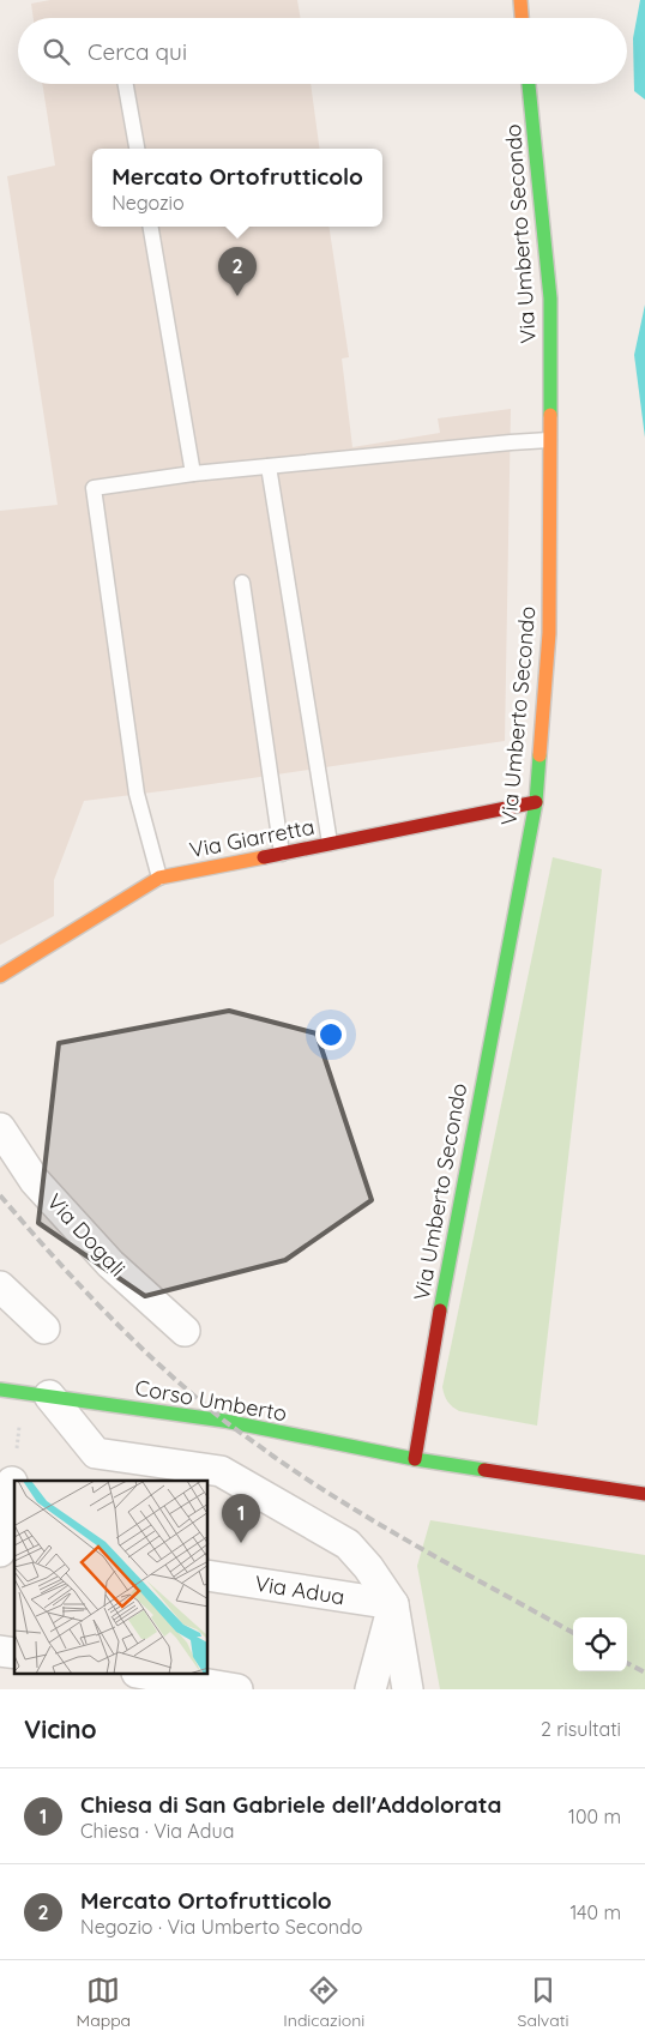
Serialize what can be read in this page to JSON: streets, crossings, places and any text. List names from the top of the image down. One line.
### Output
{"streets":{"main road":["Via Umberto Secondo","Via Giarretta","Corso Umberto"],"street":["Via Dogali","Via Adua"]},"crossings":[["Via Umberto Secondo","Via Giarretta"],["Via Umberto Secondo","Corso Umberto"]],"page":{"search":"Cerca qui","popup":["Mercato Ortofrutticolo","Negozio"],"pins":["2","1"],"heading":["Vicino","2 risultati"],"list":[{"mark":"1","name":"Chiesa di San Gabriele dell'Addolorata","note":"Chiesa · Via Adua","value":"100 m"},{"mark":"2","name":"Mercato Ortofrutticolo","note":"Negozio · Via Umberto Secondo","value":"140 m"}],"nav":["Mappa","Indicazioni","Salvati"]}}
